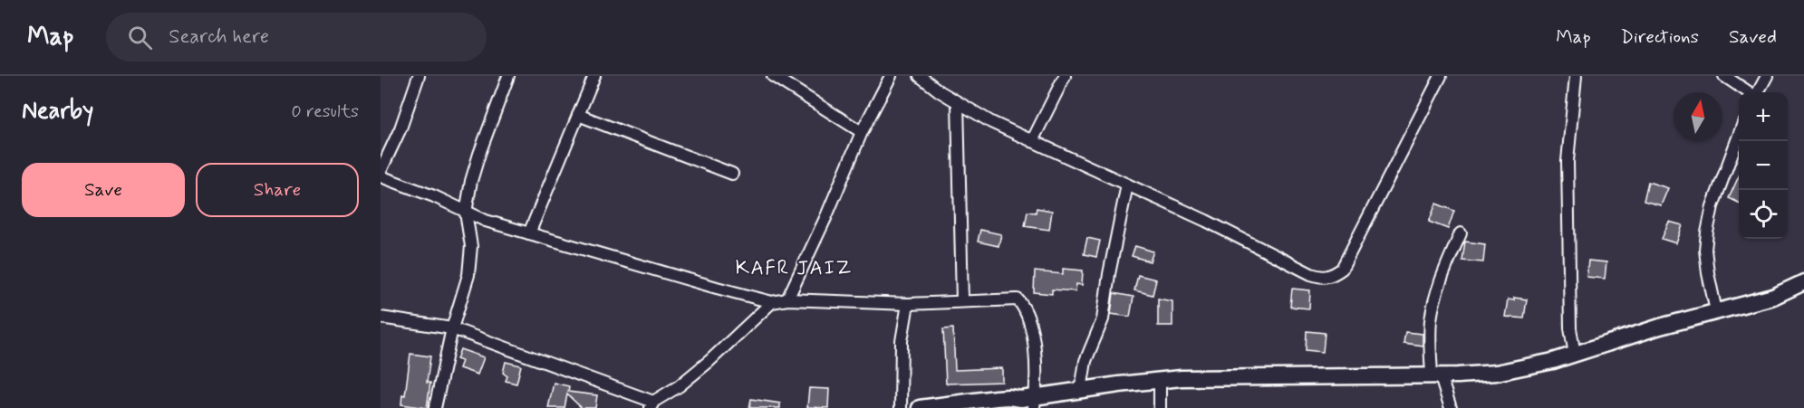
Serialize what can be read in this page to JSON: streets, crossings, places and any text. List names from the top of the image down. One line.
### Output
{"districts":["KAFR JAIZ"],"north":"top","page":{"header":"Map","search":"Search here","nav":["Map","Directions","Saved"],"heading":["Nearby","0 results"],"map_buttons":["+","−"],"buttons":["Save","Share"]}}
